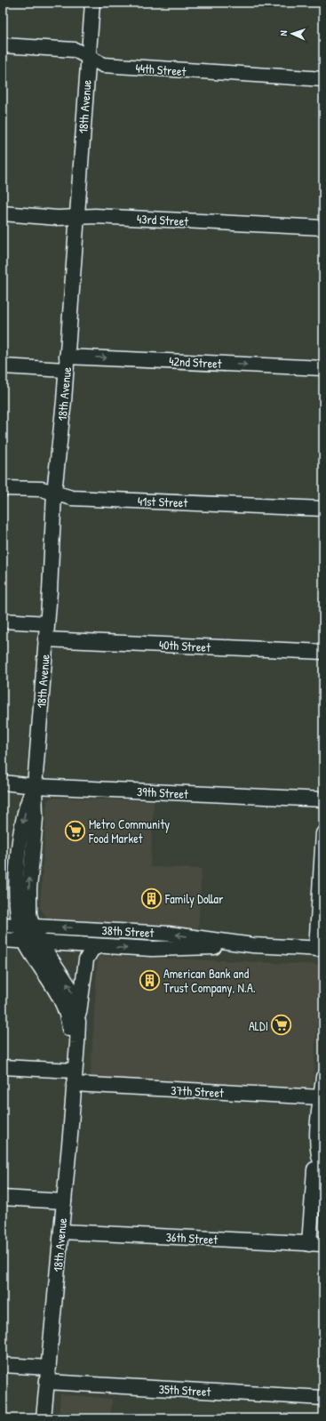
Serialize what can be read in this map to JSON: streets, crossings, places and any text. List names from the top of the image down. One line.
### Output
{"streets":{"street":["44th Street","18th Avenue","43rd Street","42nd Street","41st Street","40th Street","39th Street","38th Street","37th Street","36th Street","35th Street"]},"crossings":[["44th Street","18th Avenue"],["18th Avenue","43rd Street"],["18th Avenue","42nd Street"],["18th Avenue","41st Street"],["18th Avenue","40th Street"],["18th Avenue","39th Street"],["18th Avenue","38th Street"],["18th Avenue","37th Street"],["18th Avenue","36th Street"],["18th Avenue","35th Street"]],"one_way":["42nd Street"],"places":{"supermarket":["Metro Community Food Market","ALDI"],"building":["Family Dollar","American Bank and Trust Company, N.A."]},"north":"left"}
